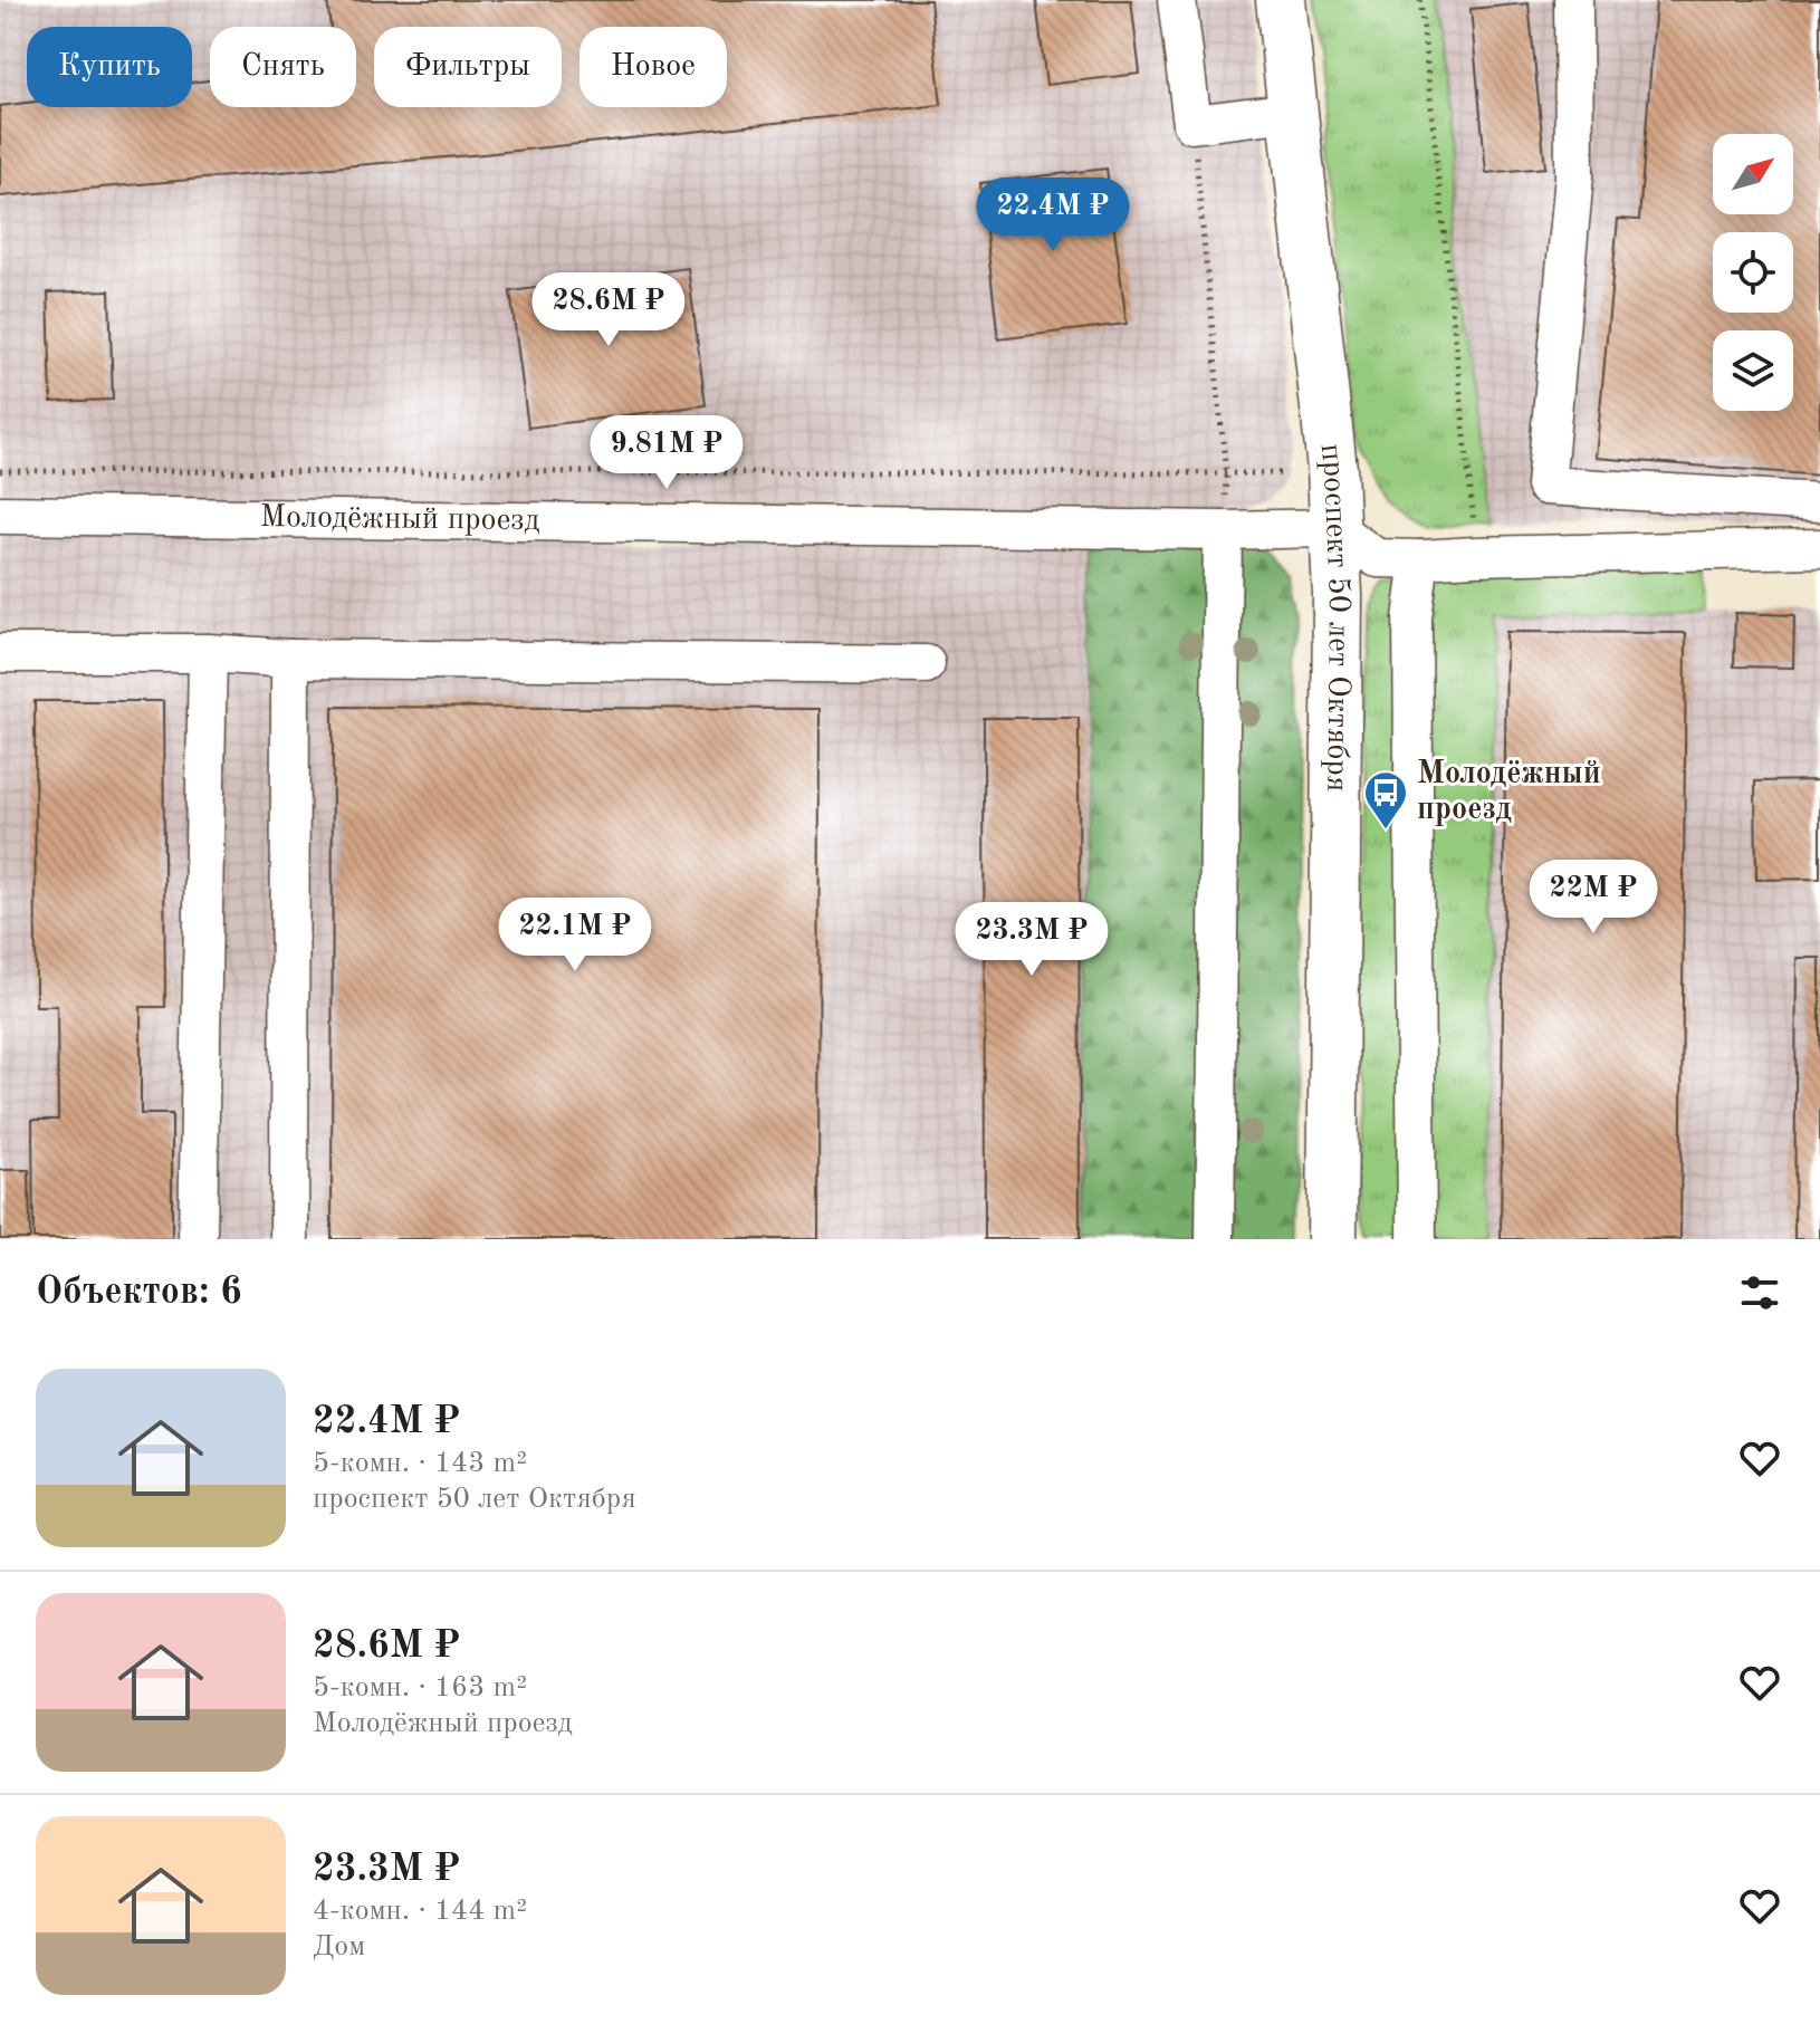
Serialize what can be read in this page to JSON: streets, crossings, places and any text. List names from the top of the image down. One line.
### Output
{"streets":{"main road":["проспект 50 лет Октября"],"street":["Молодёжный проезд"]},"crossings":[["Молодёжный проезд","проспект 50 лет Октября"]],"places":{"bus stop":["Молодёжный проезд"]},"north":"top right","page":{"chip":["Купить","Снять","Фильтры","Новое"],"price":["22.4M ₽","28.6M ₽","9.81M ₽","22M ₽","22.1M ₽","23.3M ₽"],"heading":"Объектов: 6","list":[{"name":"22.4M ₽","note":"5-комн. · 143 m² · проспект 50 лет Октября"},{"name":"28.6M ₽","note":"5-комн. · 163 m² · Молодёжный проезд"},{"name":"23.3M ₽","note":"4-комн. · 144 m² · Дом"}]}}
